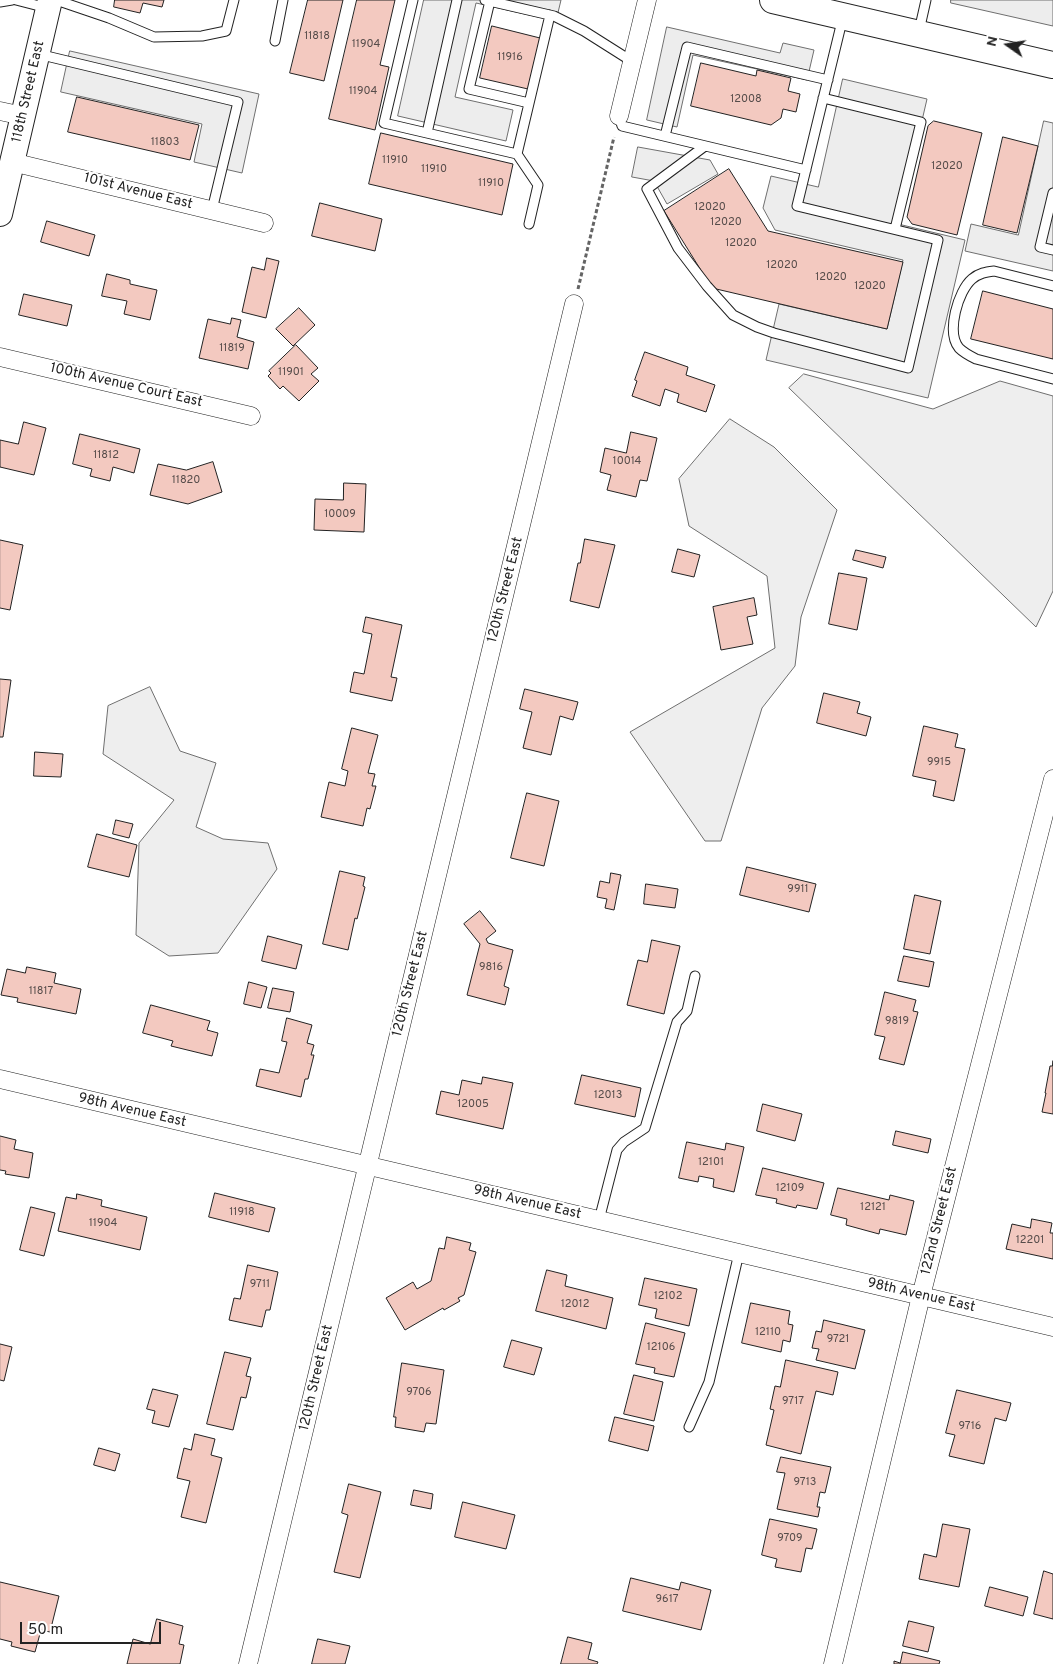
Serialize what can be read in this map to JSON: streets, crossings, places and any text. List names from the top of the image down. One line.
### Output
{"streets":{"street":["118th Street East","101st Avenue East","100th Avenue Court East","120th Street East","98th Avenue East","122nd Street East"]},"crossings":[["118th Street East","101st Avenue East"],["120th Street East","98th Avenue East"],["98th Avenue East","122nd Street East"]],"house_numbers":["11818","11904","11916","11904","12008","11803","11910","12020","11910","11910","12020","12020","12020","12020","12020","12020","11819","11901","11812","10014","11820","10009","9915","9911","9816","11817","9819","12013","12005","12101","12109","12121","11918","11904","12201","9711","12102","12012","12110","9721","12106","9706","9717","9716","9713","9709","9617"],"scale_bar":"50 m","north":"left"}
